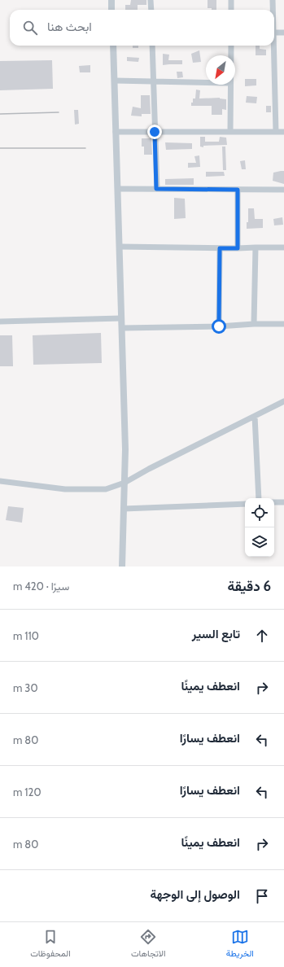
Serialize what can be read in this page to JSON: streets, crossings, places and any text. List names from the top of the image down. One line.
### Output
{"north":"bottom left","page":{"search":"ابحث هنا","heading":["6 دقيقة","سيرًا · 420 m"],"list":[["تابع السير","110 m"],["انعطف يمينًا","30 m"],["انعطف يسارًا","80 m"],["انعطف يسارًا","120 m"],["انعطف يمينًا","80 m"],"الوصول إلى الوجهة"],"nav":["الخريطة","الاتجاهات","المحفوظات"]}}
